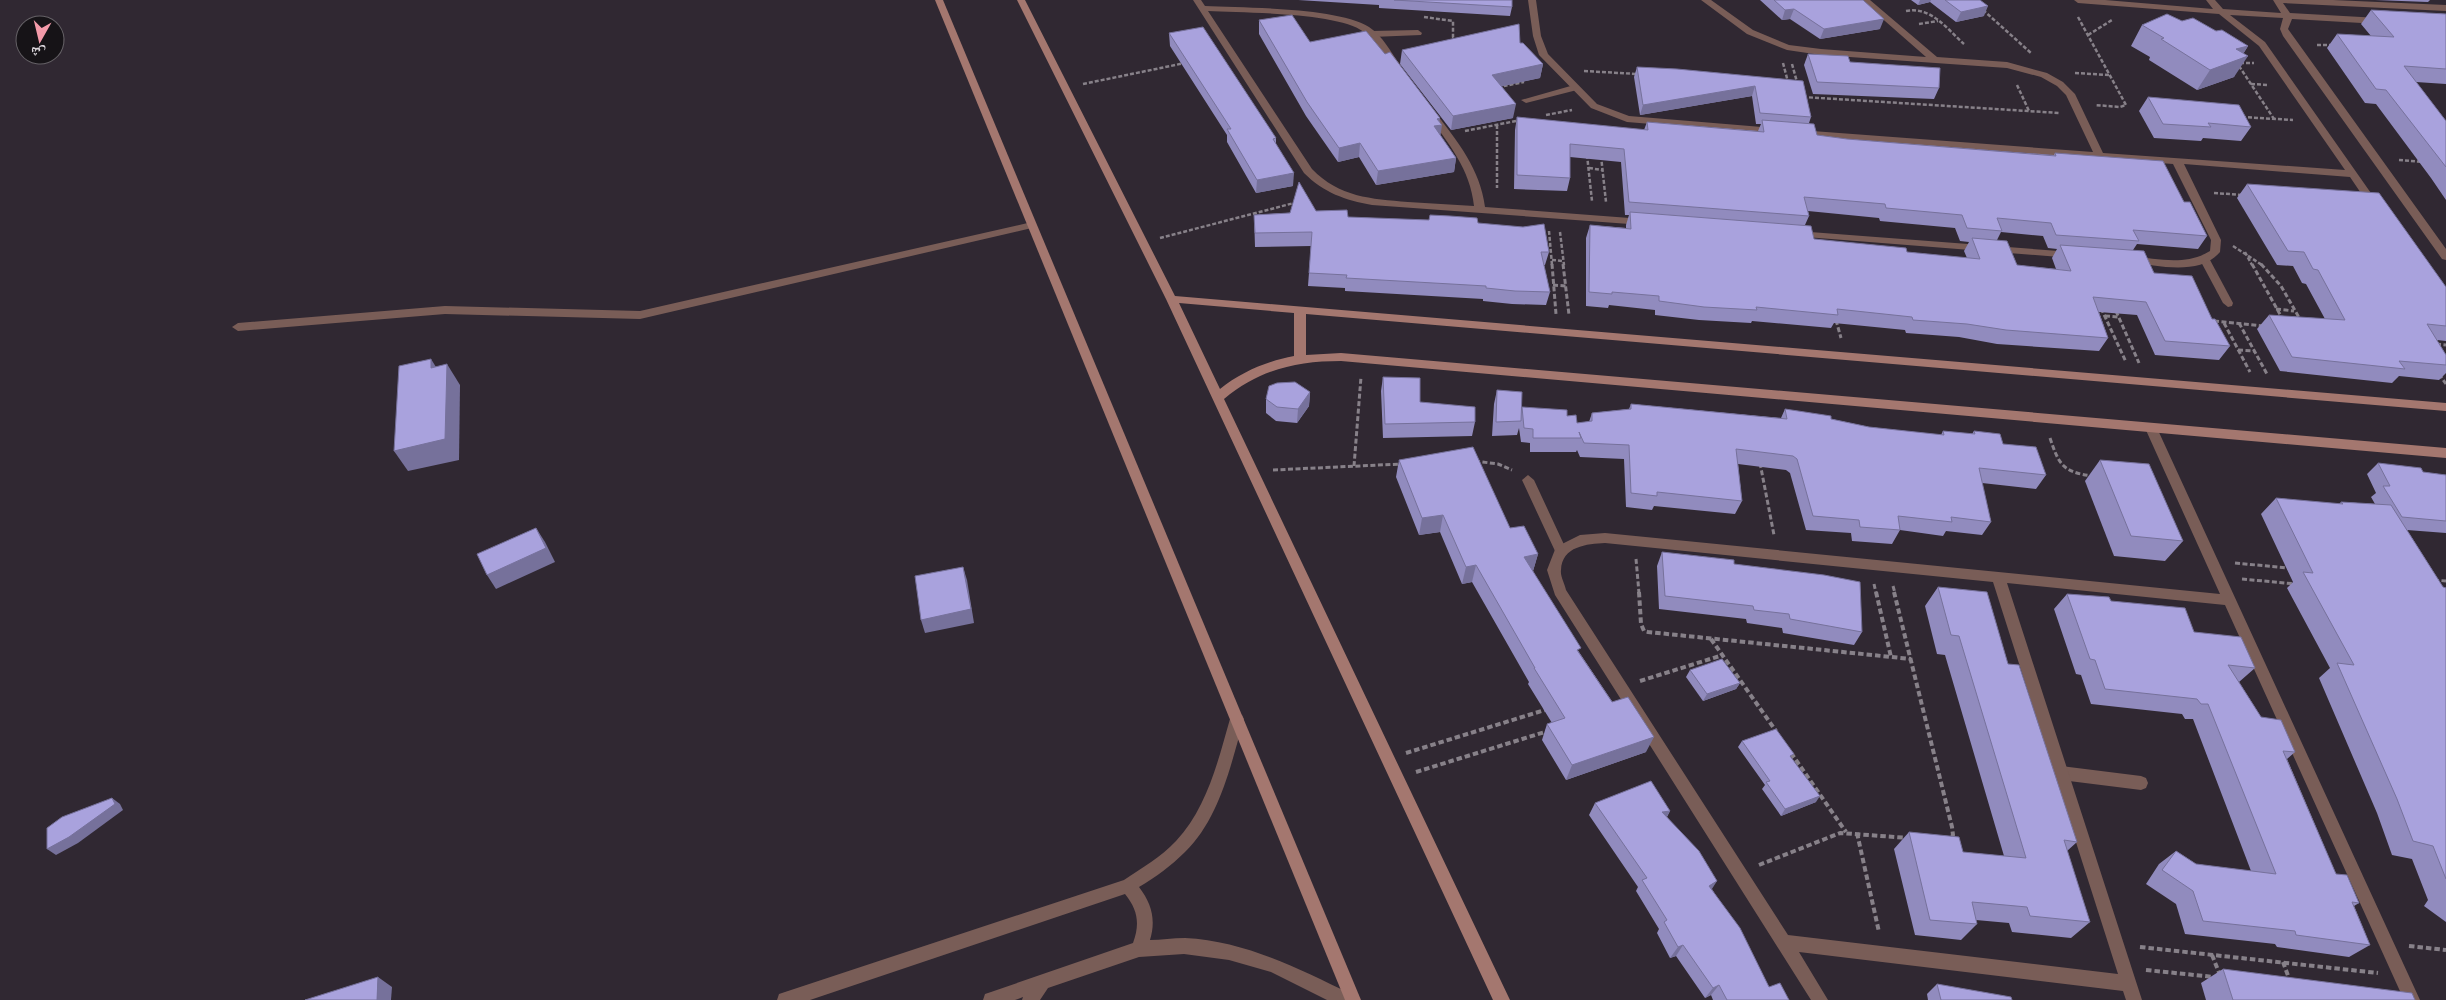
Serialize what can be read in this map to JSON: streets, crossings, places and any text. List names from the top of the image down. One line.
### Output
{"north":"bottom"}
